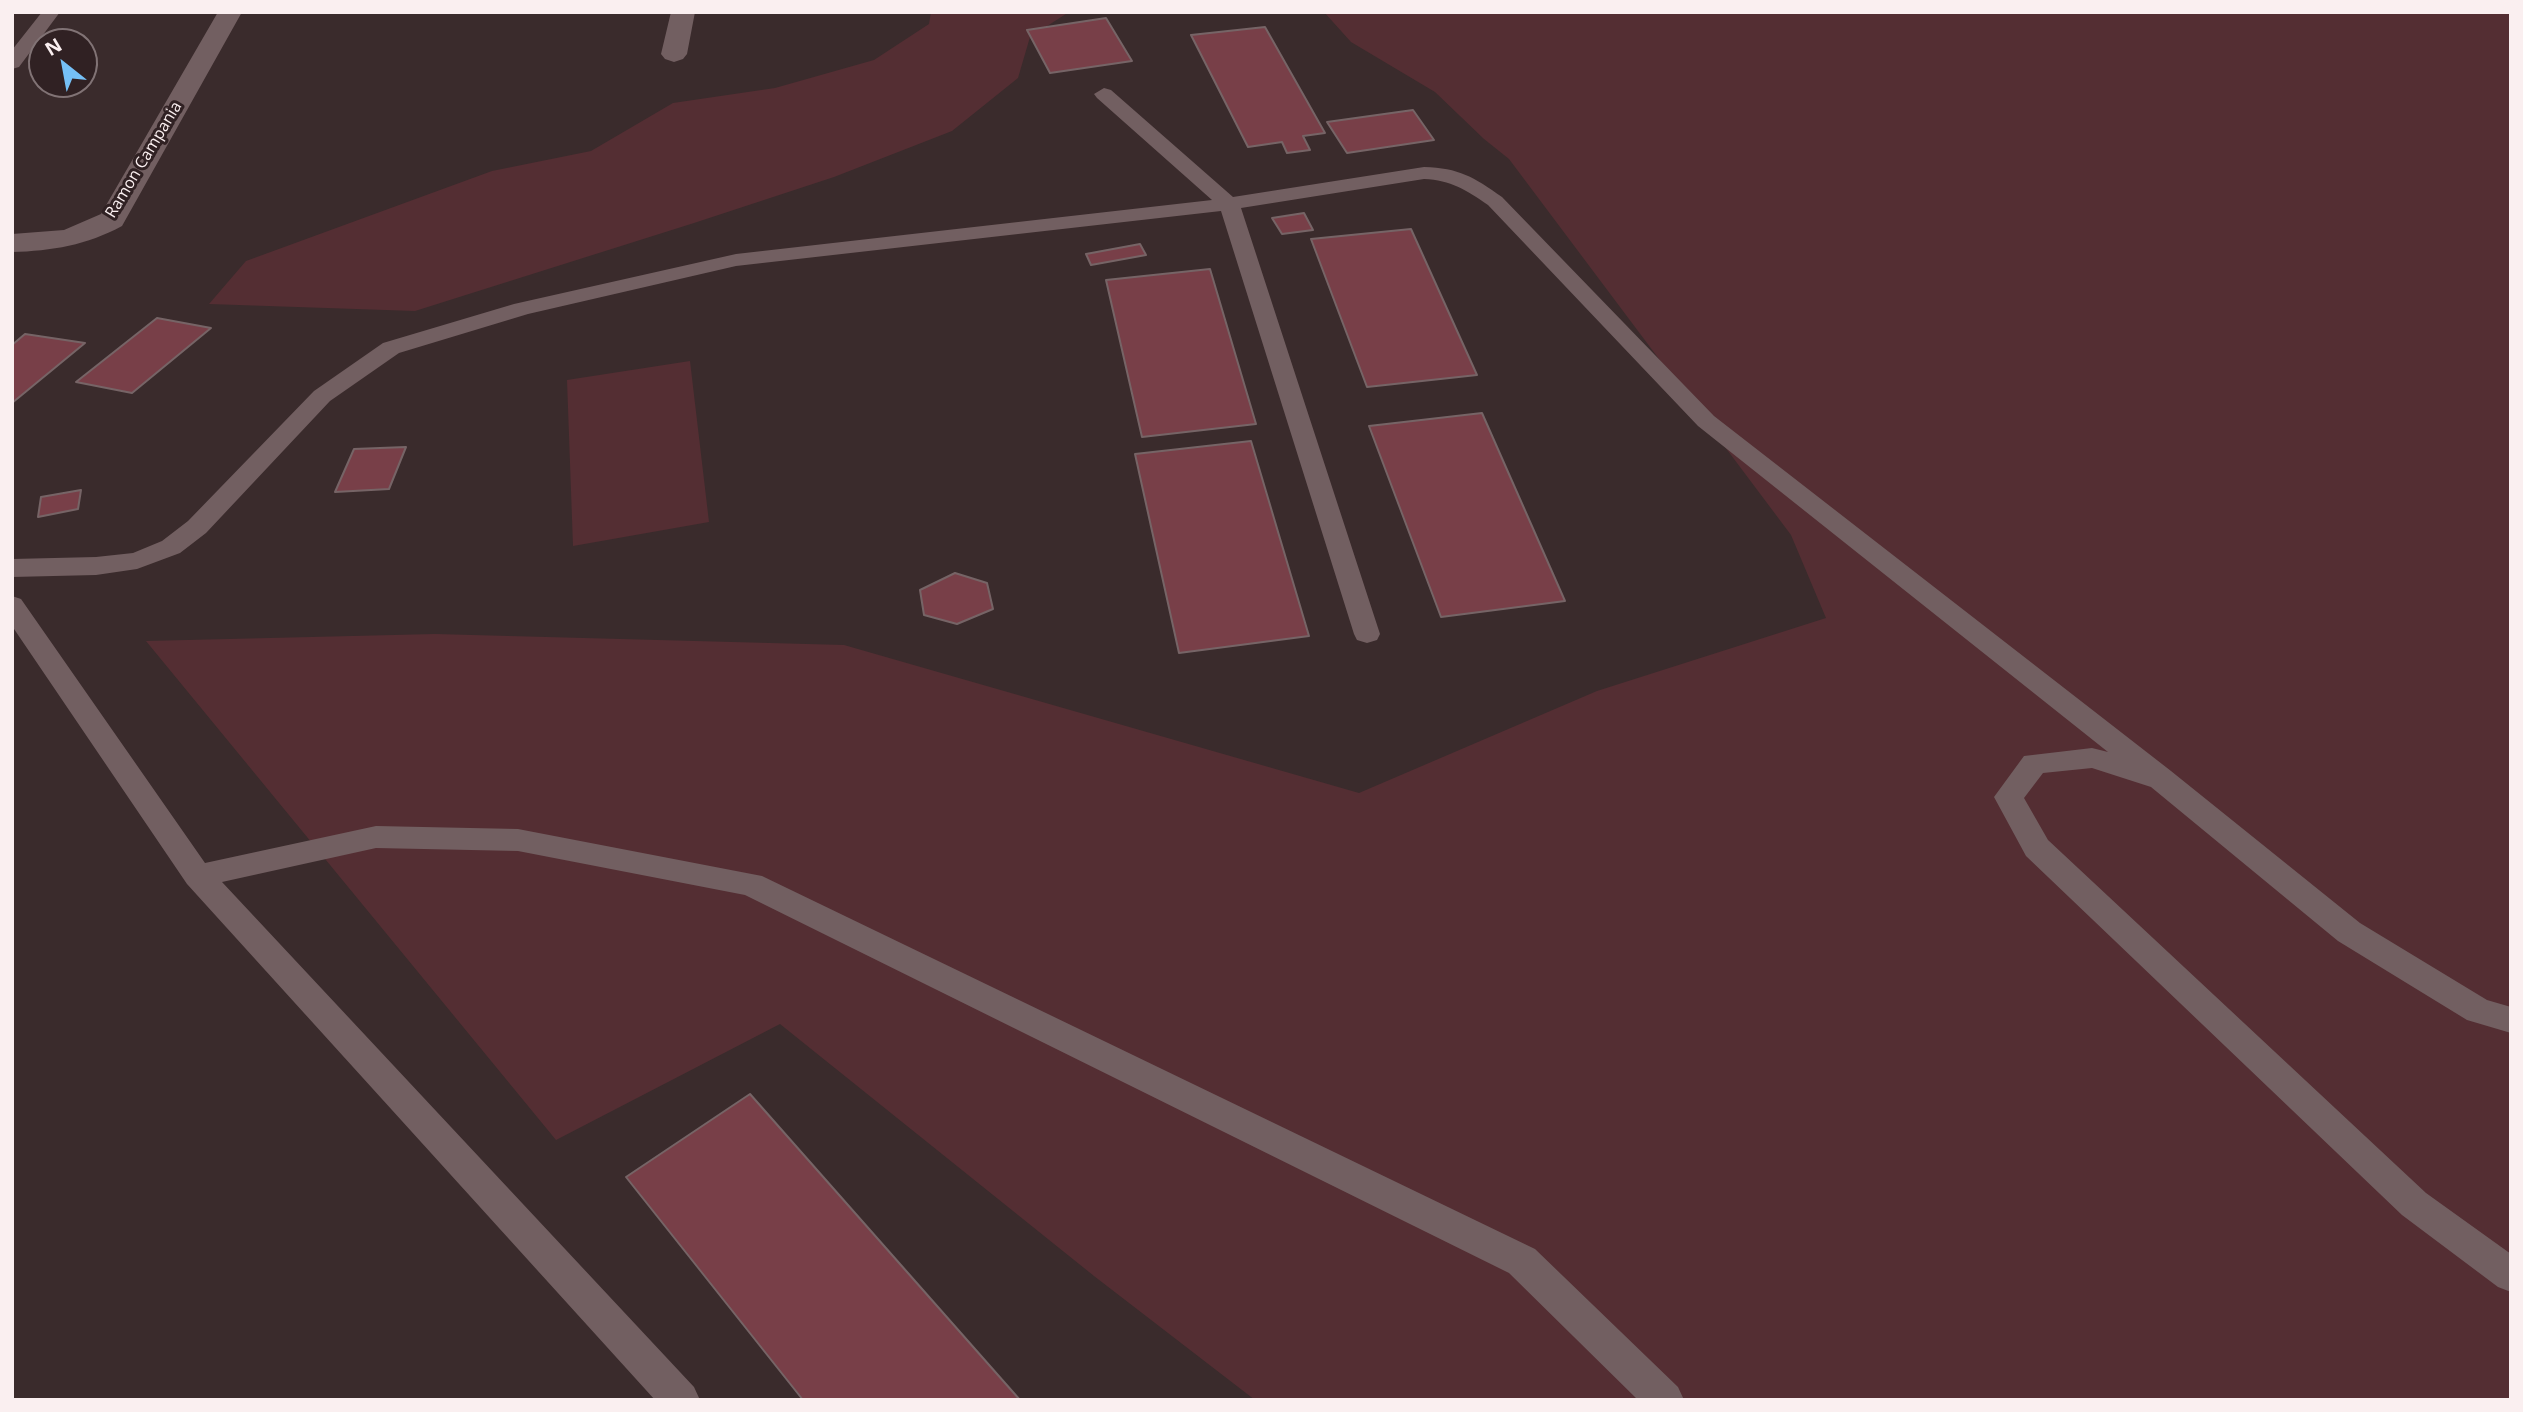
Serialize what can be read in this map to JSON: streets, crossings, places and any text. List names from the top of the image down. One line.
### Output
{"streets":{"street":["Ramon Campania"]},"north":"top left"}
